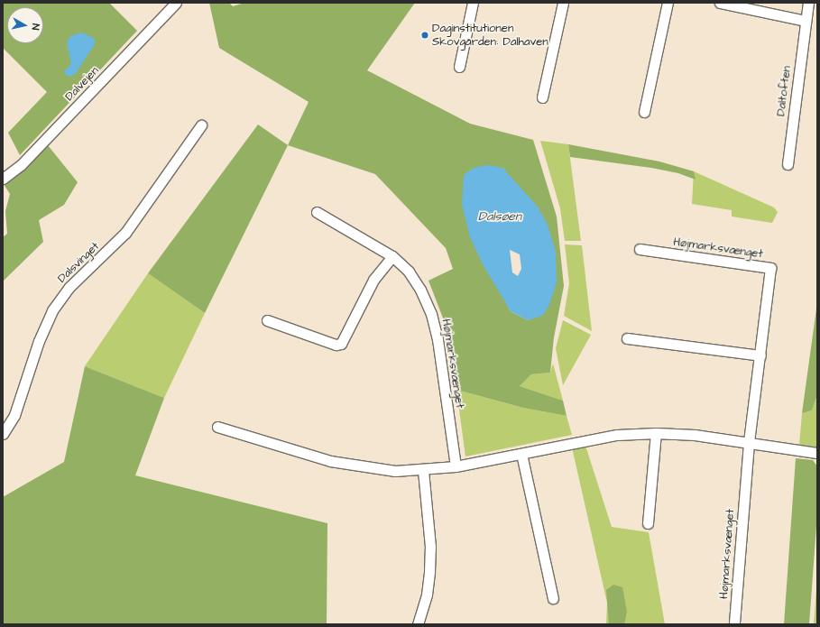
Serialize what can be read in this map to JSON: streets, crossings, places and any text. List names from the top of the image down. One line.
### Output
{"streets":{"street":["Dalvejen","Daltoften","Højmarksvænget","Dalsvinget"]},"water":["Dalsøen"],"places":["Daginstitutionen Skovgården: Dalhaven"],"north":"right"}
